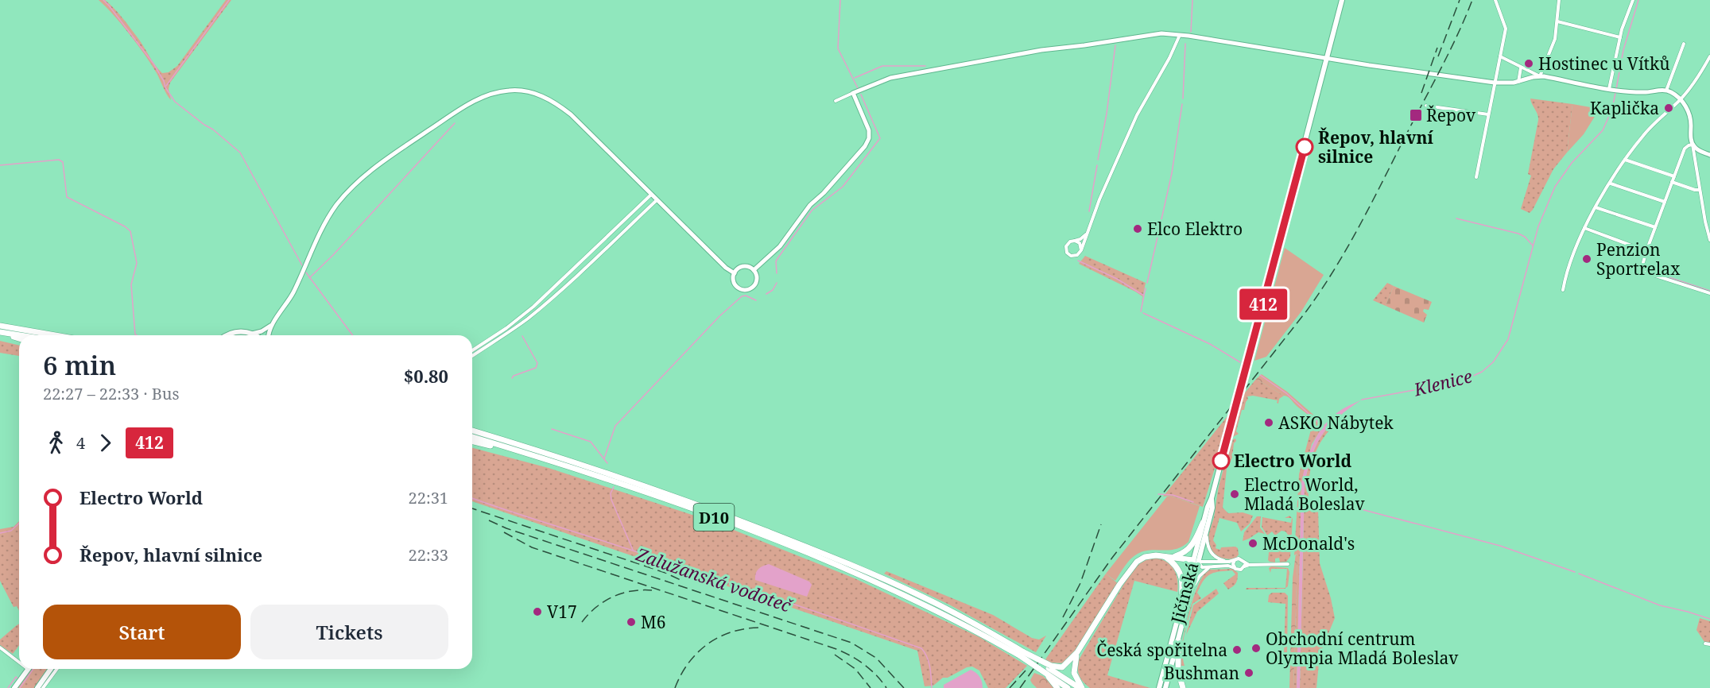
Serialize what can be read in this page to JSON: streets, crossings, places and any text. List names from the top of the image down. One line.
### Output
{"streets":{"highway":["D10"],"main road":["Jičínská"]},"water":["Klenice","Zalužanská vodoteč"],"places":{"other":["Hostinec u Vítků","Kaplička","Řepov, hlavní silnice","Elco Elektro","Penzion Sportrelax","ASKO Nábytek","Electro World","Electro World, Mladá Boleslav","McDonald's","V17","M6","Obchodní centrum Olympia Mladá Boleslav","Česká spořitelna","Bushman"],"transit":["Řepov"]},"lines":["bus line 412"],"page":{"on_map":"412","heading":["6 min","22:27 – 22:33 · Bus","$0.80"],"legs":["4","412"],"list":[{"name":"Electro World","value":"22:31"},{"name":"Řepov, hlavní silnice","value":"22:33"}],"buttons":["Start","Tickets"]}}
